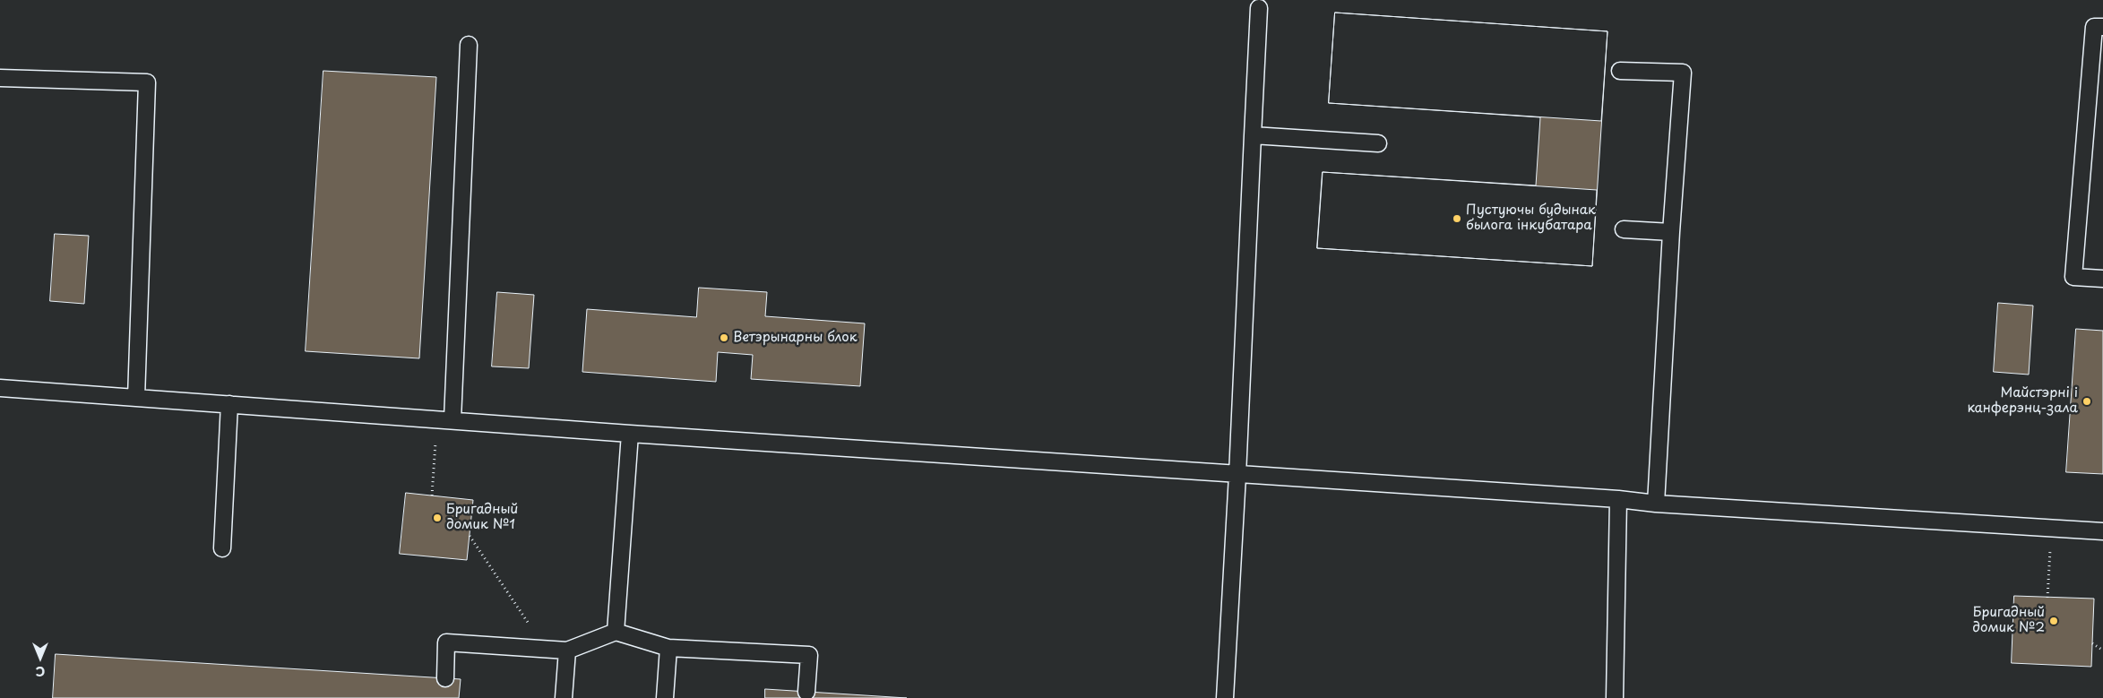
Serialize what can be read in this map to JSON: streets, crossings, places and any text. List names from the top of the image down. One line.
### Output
{"places":["Пустуючы будынак былога інкубатара","Ветэрынарны блок","Майстэрні і канферэнц-зала","Бригадный домик №1","Бригадный домик №2"],"north":"bottom"}
